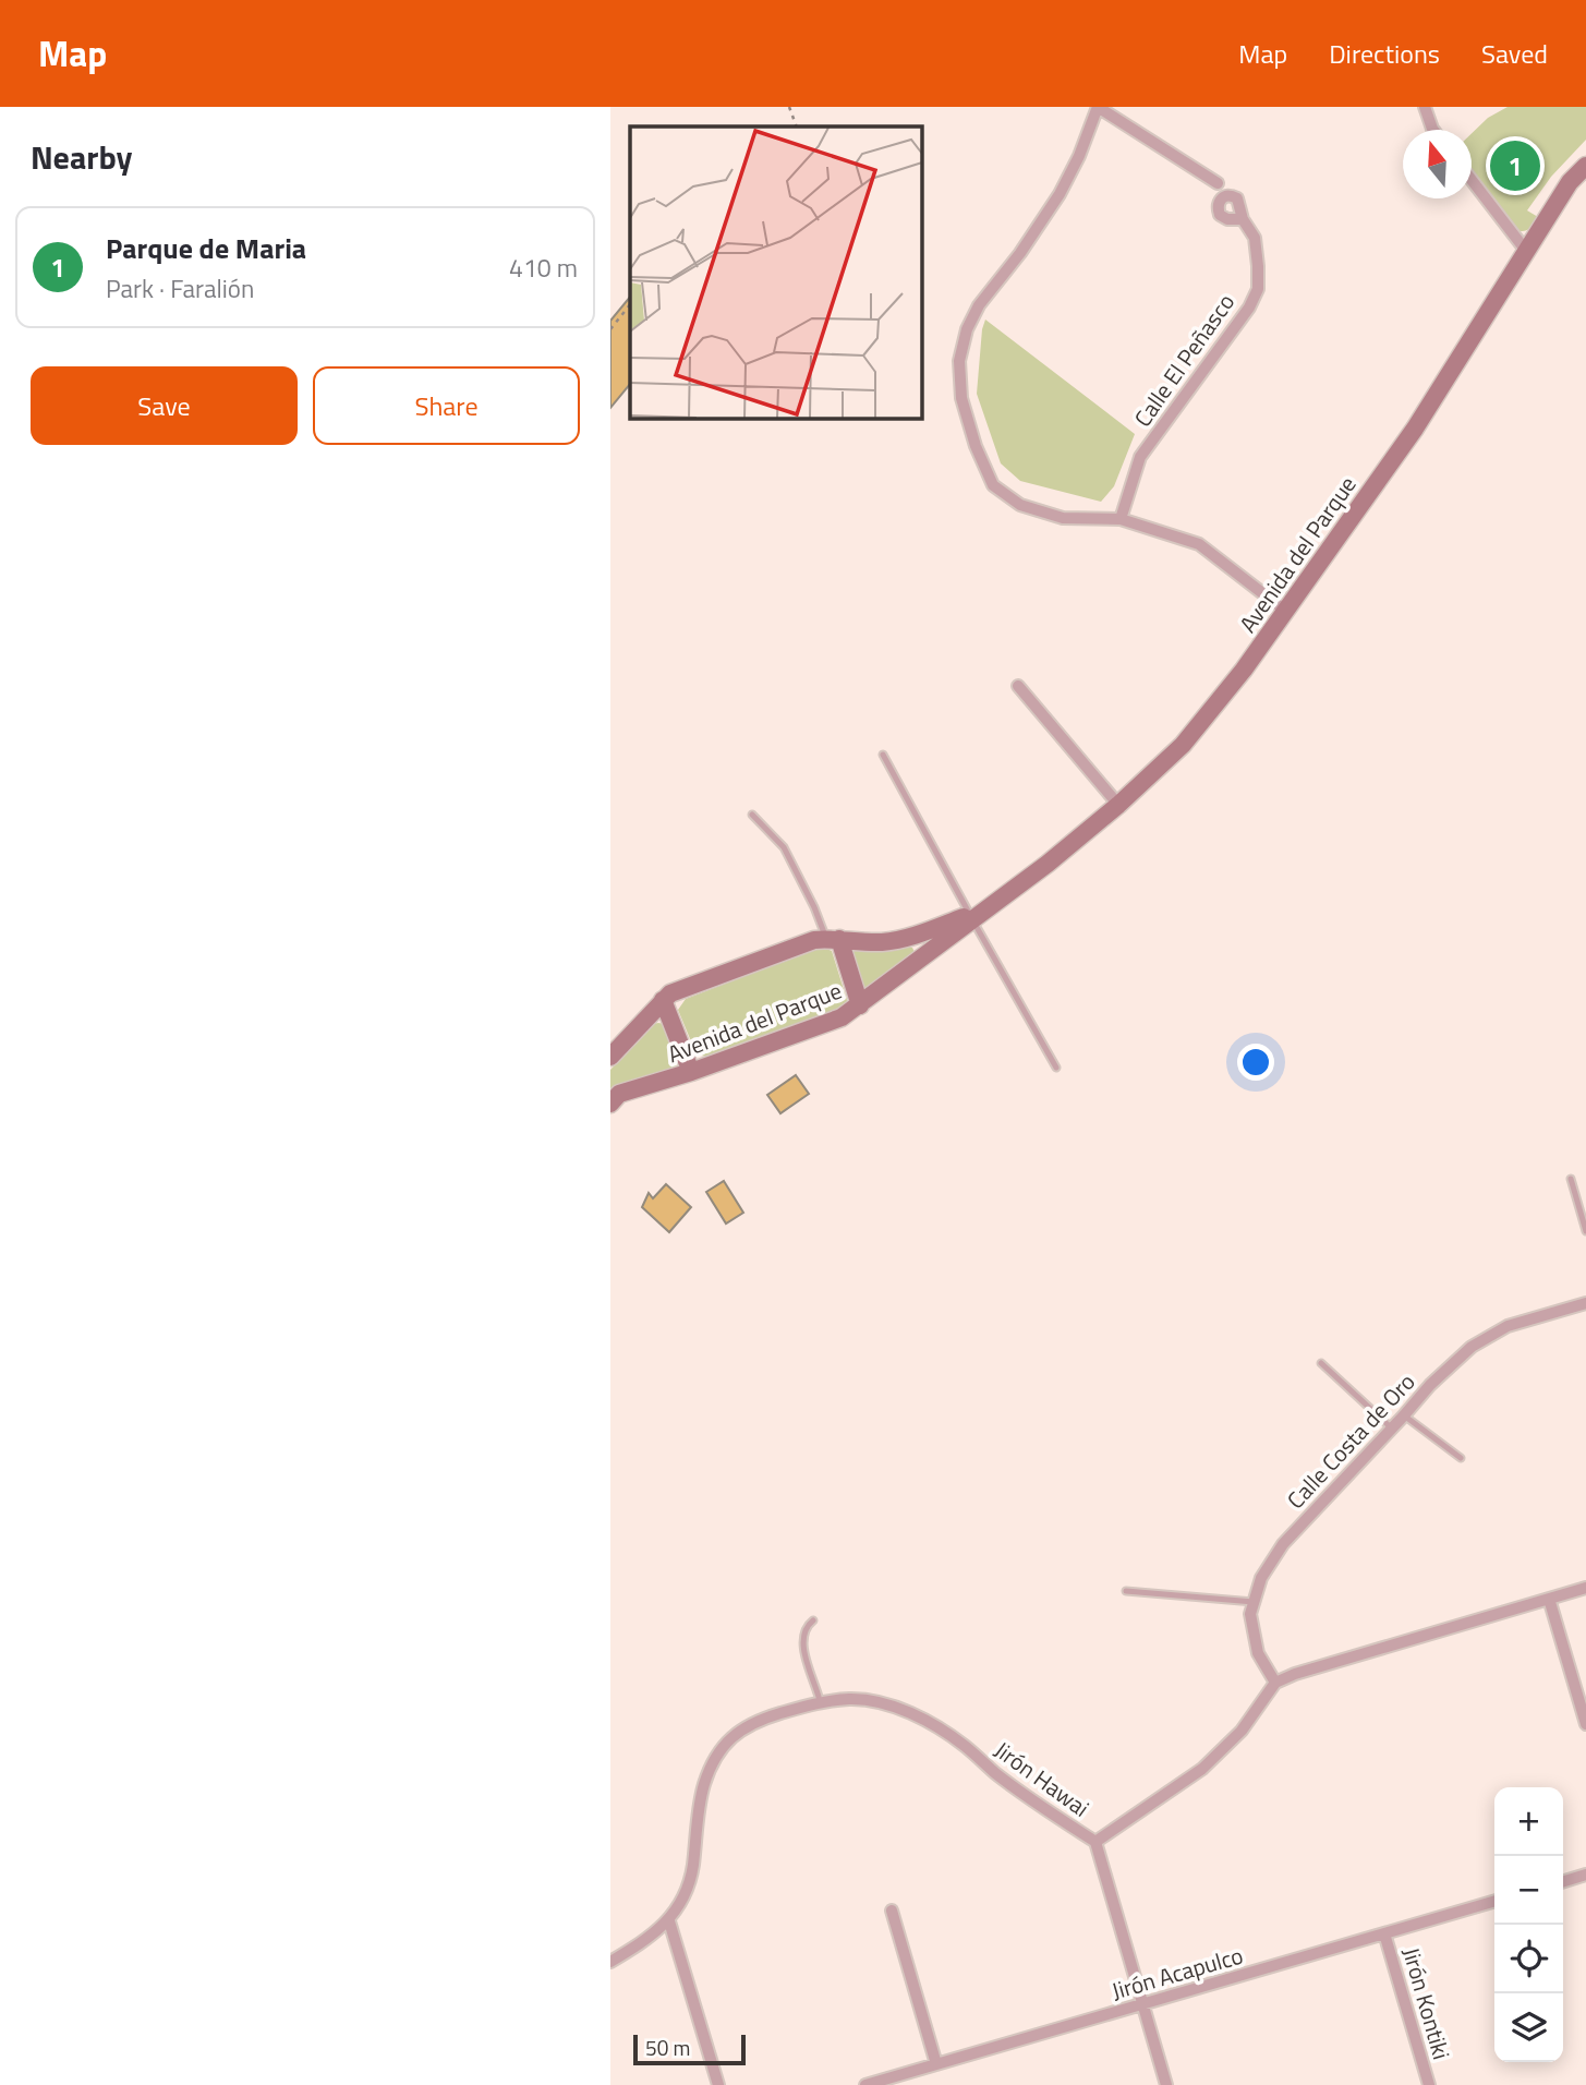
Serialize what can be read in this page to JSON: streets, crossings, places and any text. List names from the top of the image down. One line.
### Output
{"streets":{"street":["Calle El Peñasco","Avenida del Parque","Calle Costa de Oro","Jirón Hawai","Jirón Acapulco","Jirón Kontiki"]},"crossings":[["Calle Costa de Oro","Jirón Hawai"],["Jirón Acapulco","Jirón Kontiki"]],"scale_bar":"50 m","north":"top","page":{"header":"Map","nav":["Map","Directions","Saved"],"heading":"Nearby","pins":"1","list":[{"mark":"1","name":"Parque de Maria","note":"Park · Faralión","value":"410 m"}],"buttons":["Save","Share"],"map_buttons":["+","−"],"scale":"50 m"}}
